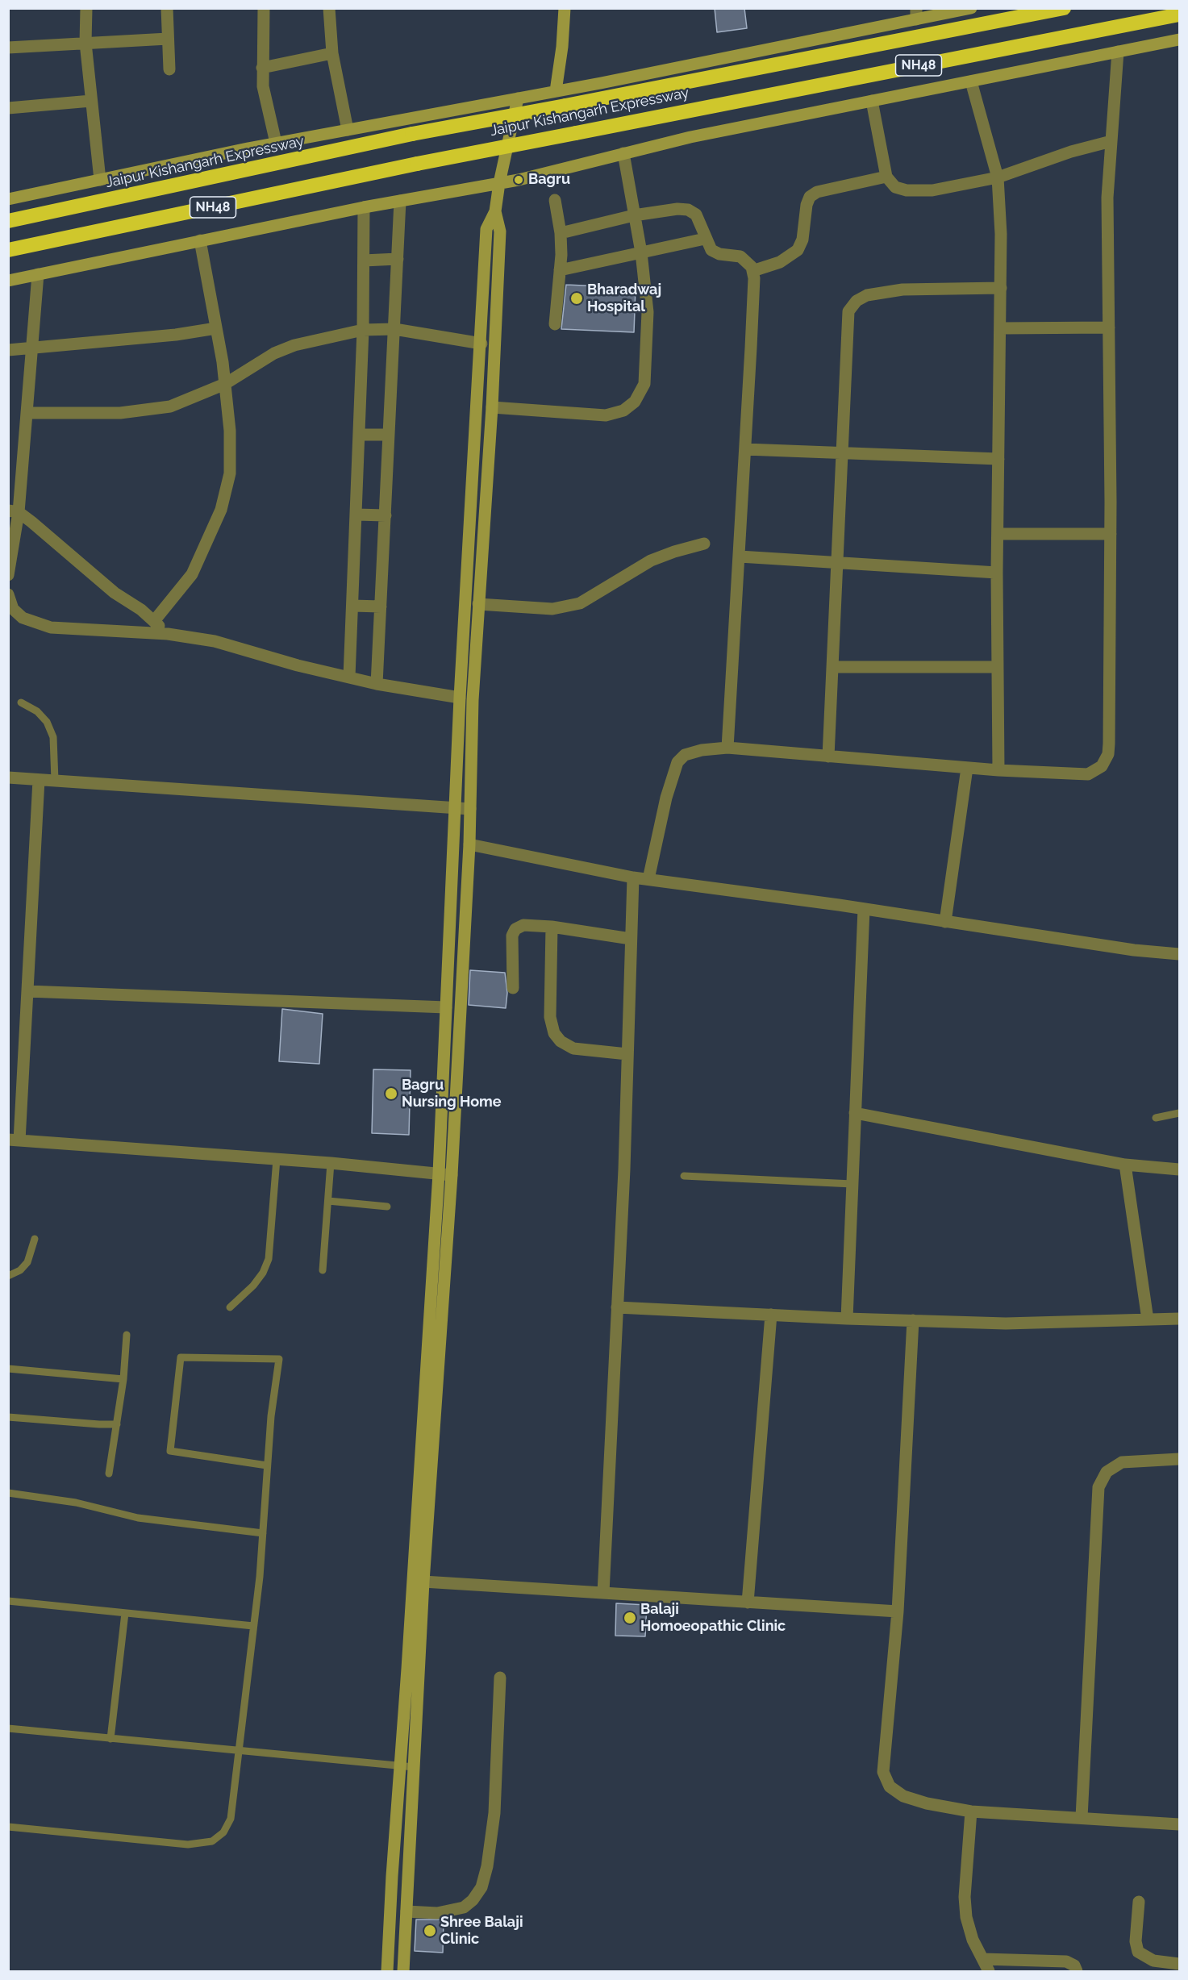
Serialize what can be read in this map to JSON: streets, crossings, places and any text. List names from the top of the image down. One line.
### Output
{"streets":{"highway":["NH48","Jaipur Kishangarh Expressway"]},"places":["Bagru","Bharadwaj Hospital","Bagru Nursing Home","Balaji Homoeopathic Clinic","Shree Balaji Clinic"]}
